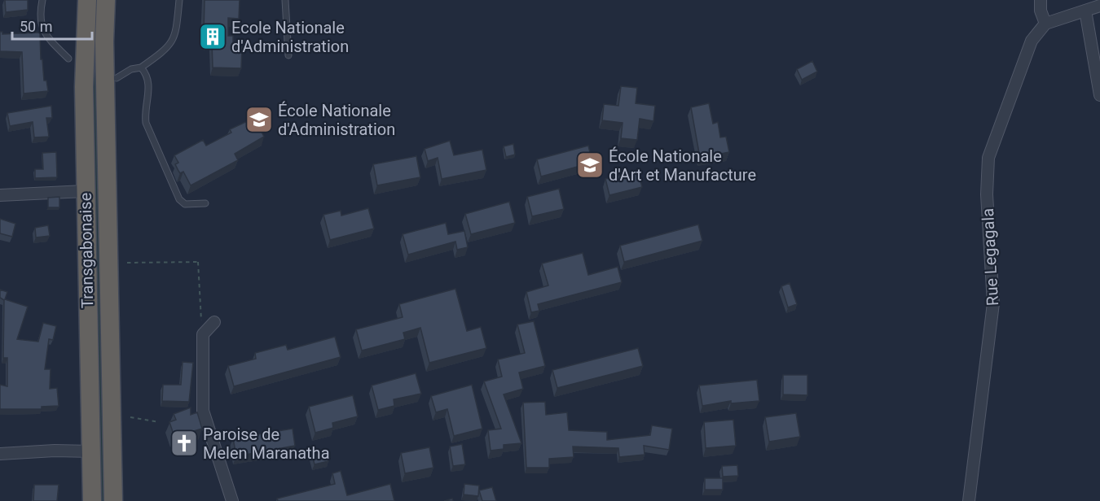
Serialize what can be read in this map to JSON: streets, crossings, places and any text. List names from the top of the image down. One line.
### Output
{"streets":{"highway":["Transgabonaise"],"street":["Rue Legagala"]},"places":{"building":["Ecole Nationale d'Administration"],"school or university":["École Nationale d'Administration","École Nationale d'Art et Manufacture"],"church":["Paroise de Melen Maranatha"]},"scale_bar":"50 m"}
